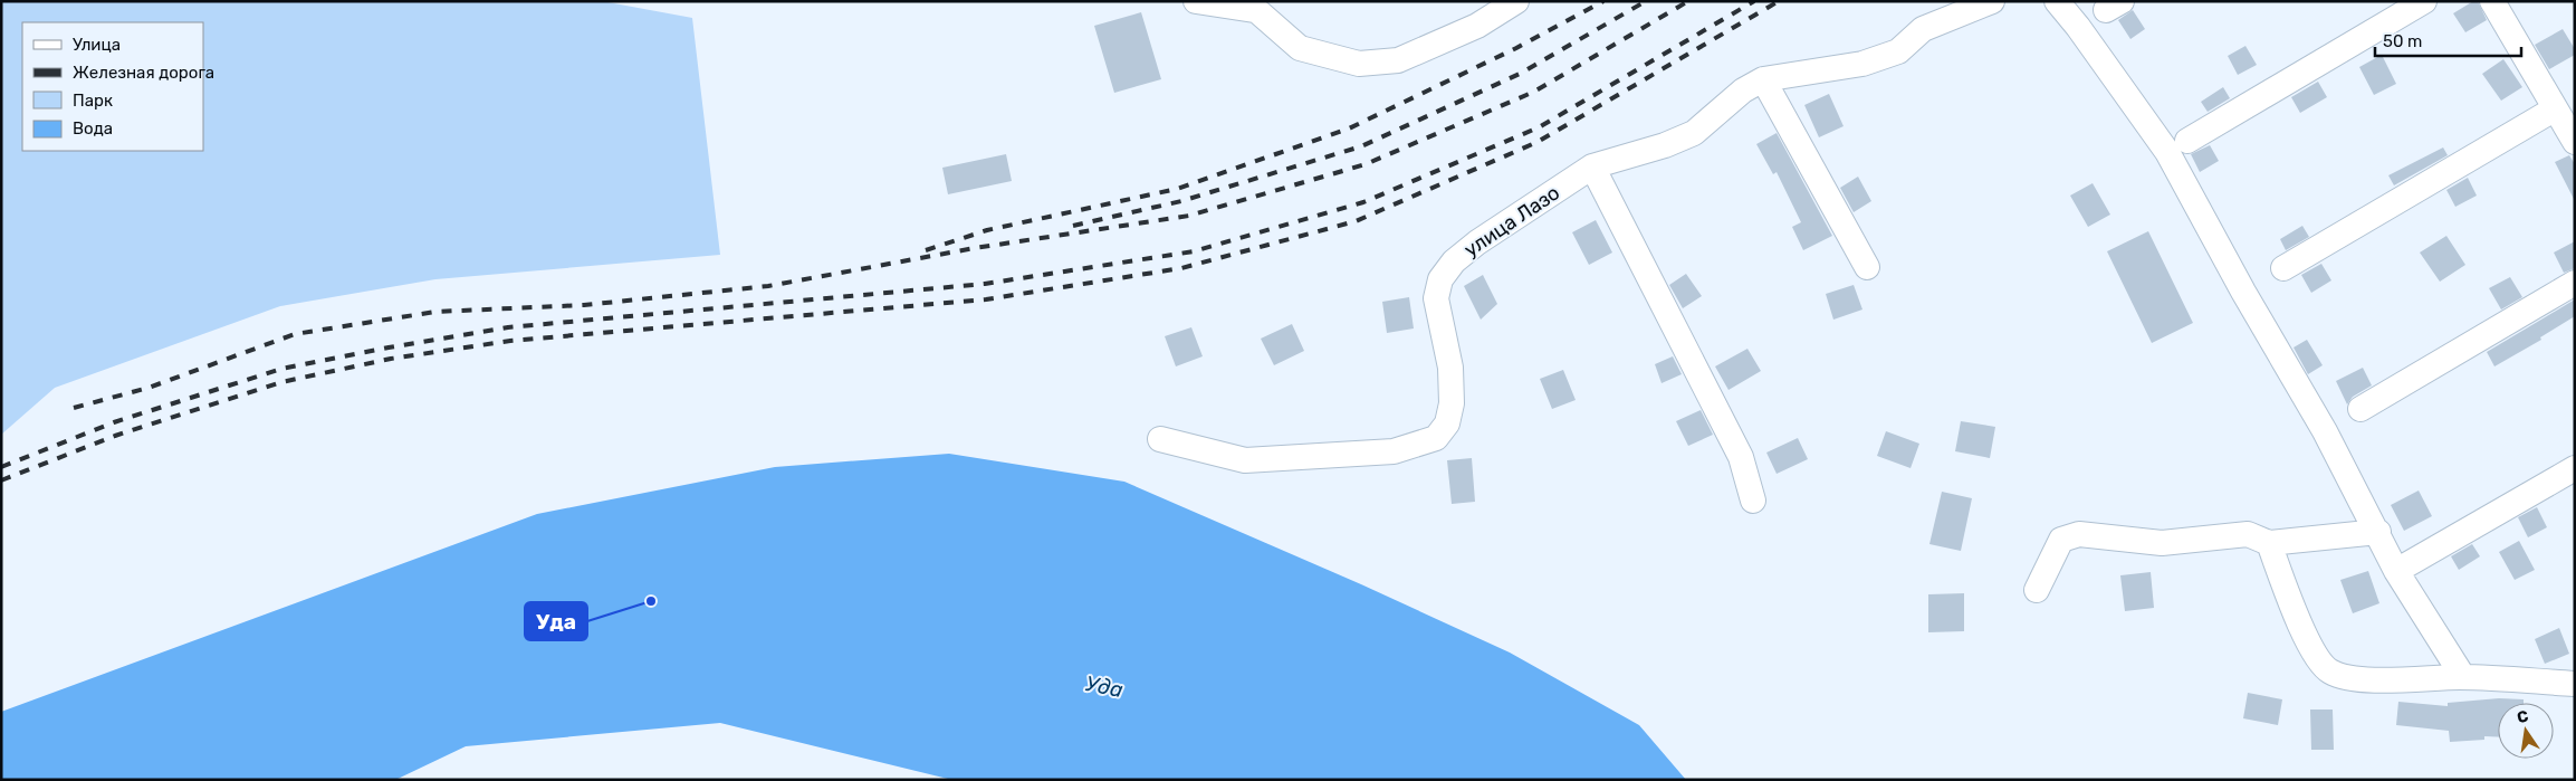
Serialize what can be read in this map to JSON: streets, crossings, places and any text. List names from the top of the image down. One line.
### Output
{"streets":{"street":["улица Лазо"]},"water":["Уда"],"places":["Уда"],"legend":["Улица","Железная дорога","Парк","Вода"],"scale_bar":"50 m","north":"top"}
